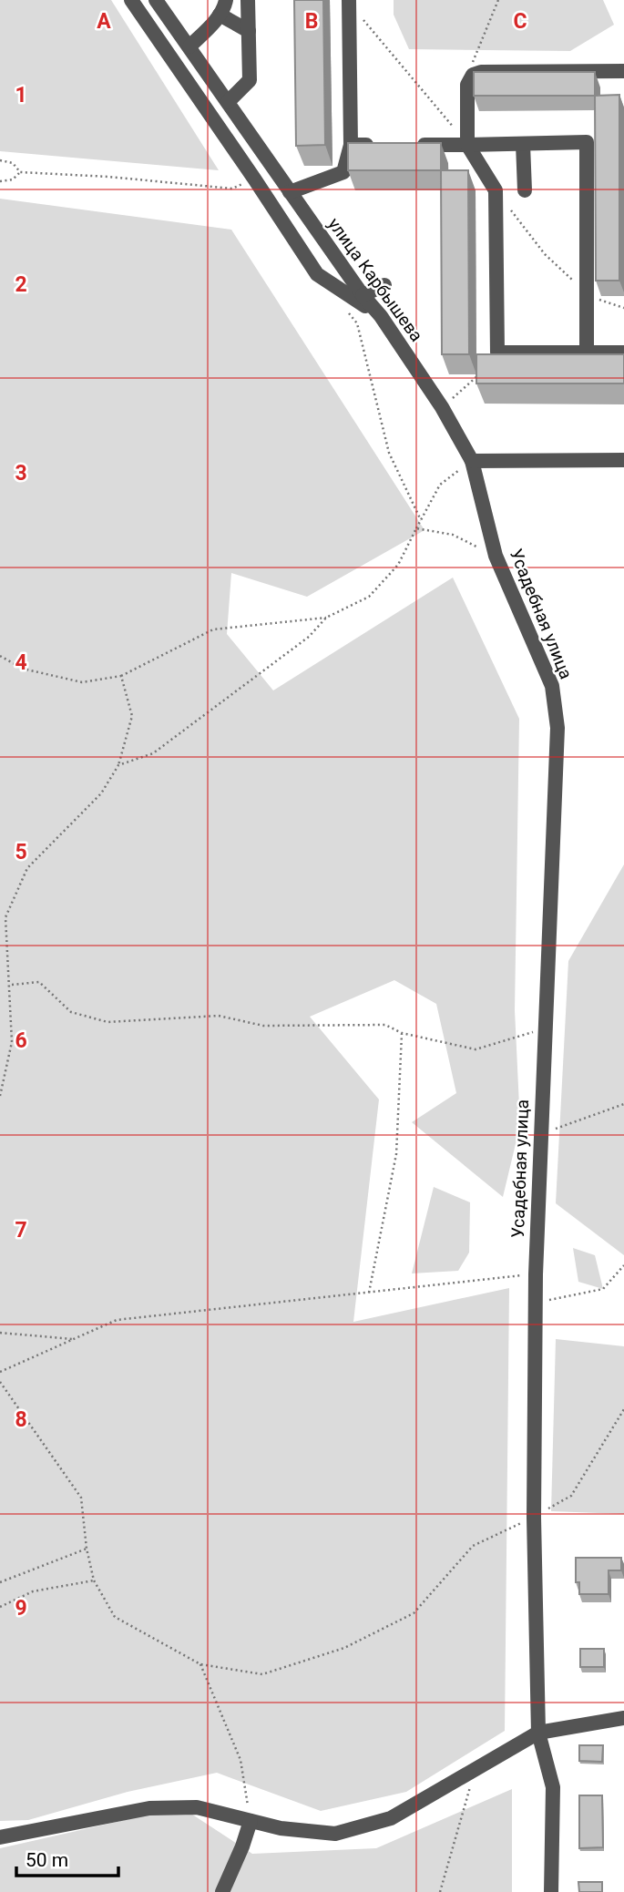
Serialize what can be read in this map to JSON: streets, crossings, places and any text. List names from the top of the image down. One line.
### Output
{"streets":{"street":["улица Карбышева","Усадебная улица"]},"crossings":[["улица Карбышева","Усадебная улица"]],"scale_bar":"50 m","grid":{"columns":["A","B","C"],"rows":["1","2","3","4","5","6","7","8","9"]}}
